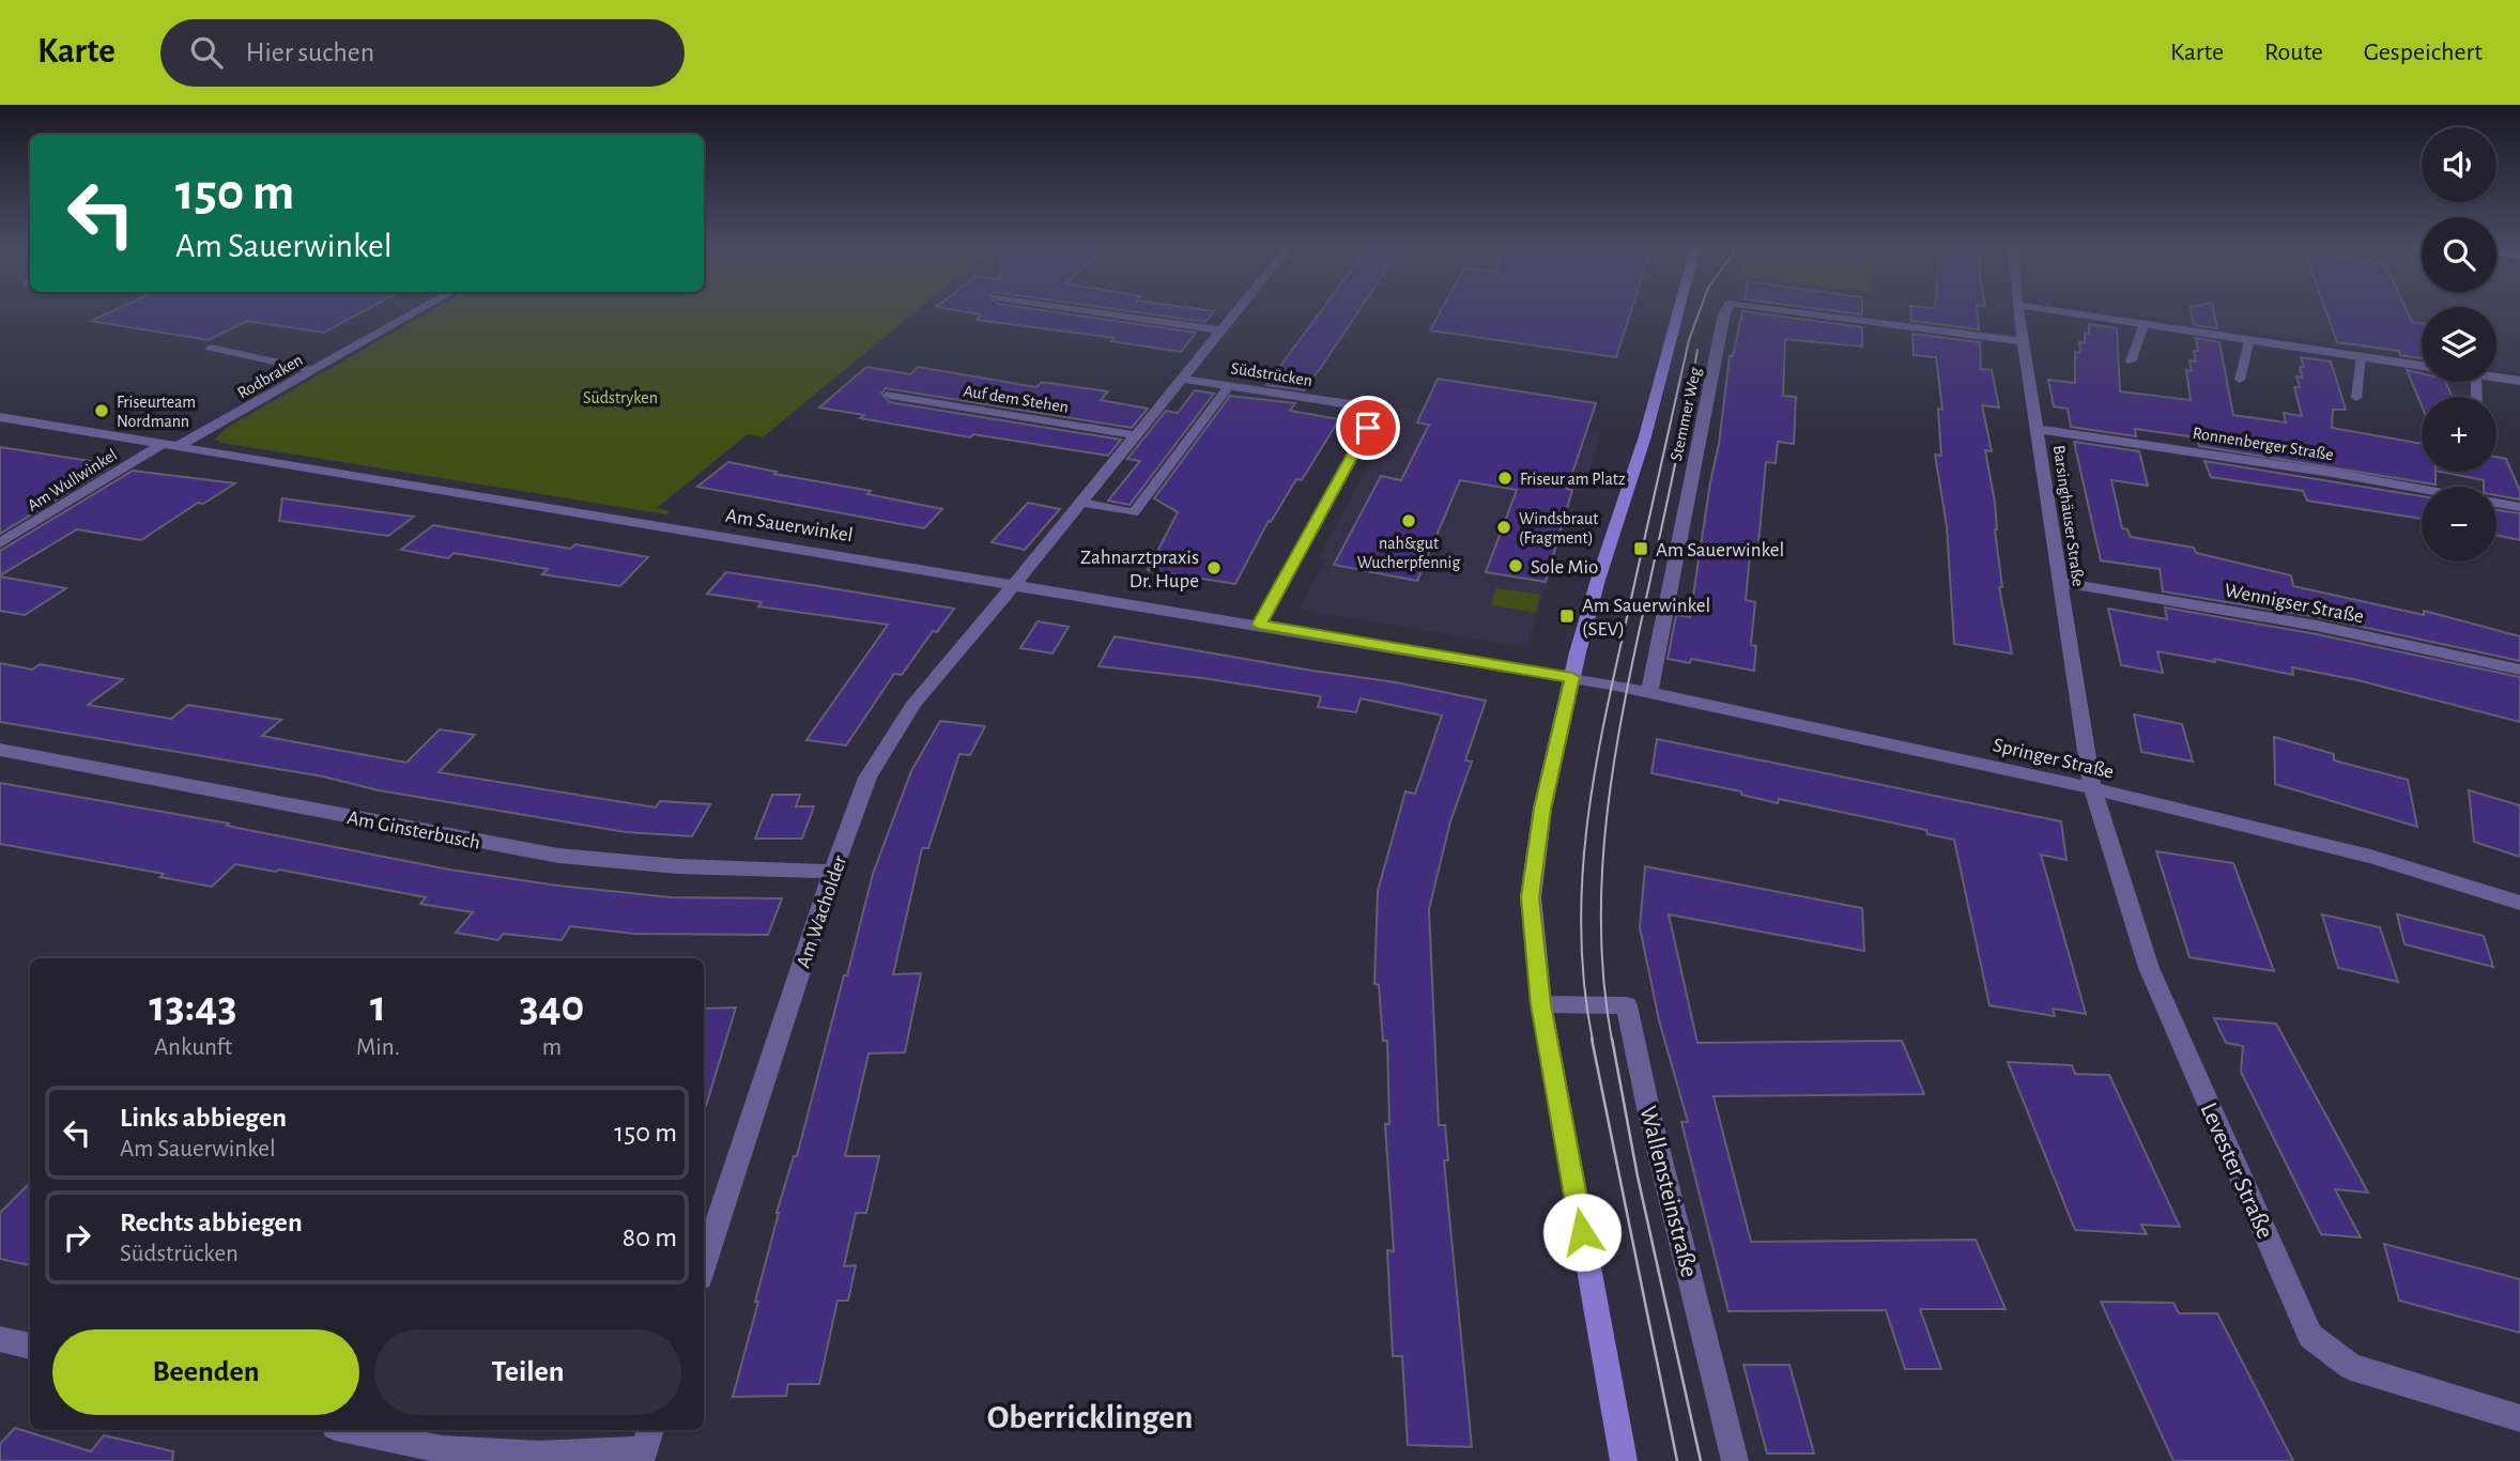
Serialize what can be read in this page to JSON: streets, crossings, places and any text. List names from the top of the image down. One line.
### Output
{"streets":{"street":["Südstrücken","Rodbraken","Auf dem Stehen","Stemmer Weg","Ronnenberger Straße","Am Wullwinkel","Barsinghäuser Straße","Am Sauerwinkel","Wennigser Straße","Springer Straße","Am Ginsterbusch","Am Wacholder","Levester Straße","Wallensteinstraße"]},"crossings":[["Südstrücken","Auf dem Stehen"],["Südstrücken","Am Sauerwinkel"],["Südstrücken","Am Wacholder"],["Rodbraken","Am Wullwinkel"],["Rodbraken","Am Sauerwinkel"],["Stemmer Weg","Barsinghäuser Straße"],["Stemmer Weg","Springer Straße"],["Ronnenberger Straße","Barsinghäuser Straße"],["Am Wullwinkel","Am Sauerwinkel"],["Barsinghäuser Straße","Wennigser Straße"],["Barsinghäuser Straße","Springer Straße"],["Barsinghäuser Straße","Levester Straße"],["Am Sauerwinkel","Springer Straße"],["Am Sauerwinkel","Am Wacholder"],["Springer Straße","Levester Straße"],["Am Ginsterbusch","Am Wacholder"]],"districts":["Oberricklingen"],"parks":["Südstryken"],"places":{"other":["Friseurteam Nordmann","Friseur am Platz","nah&gut Wucherpfennig","Windsbraut (Fragment)","Sole Mio","Zahnarztpraxis Dr. Hupe"],"transit":["Am Sauerwinkel","Am Sauerwinkel (SEV)"]},"page":{"header":"Karte","search":"Hier suchen","nav":["Karte","Route","Gespeichert"],"map_buttons":["+","−"],"turn":["150 m","Am Sauerwinkel"],"eta":["13:43","Ankunft","1","Min.","340","m"],"list":[{"name":"Links abbiegen","note":"Am Sauerwinkel","value":"150 m"},{"name":"Rechts abbiegen","note":"Südstrücken","value":"80 m"}],"buttons":["Beenden","Teilen"]}}
